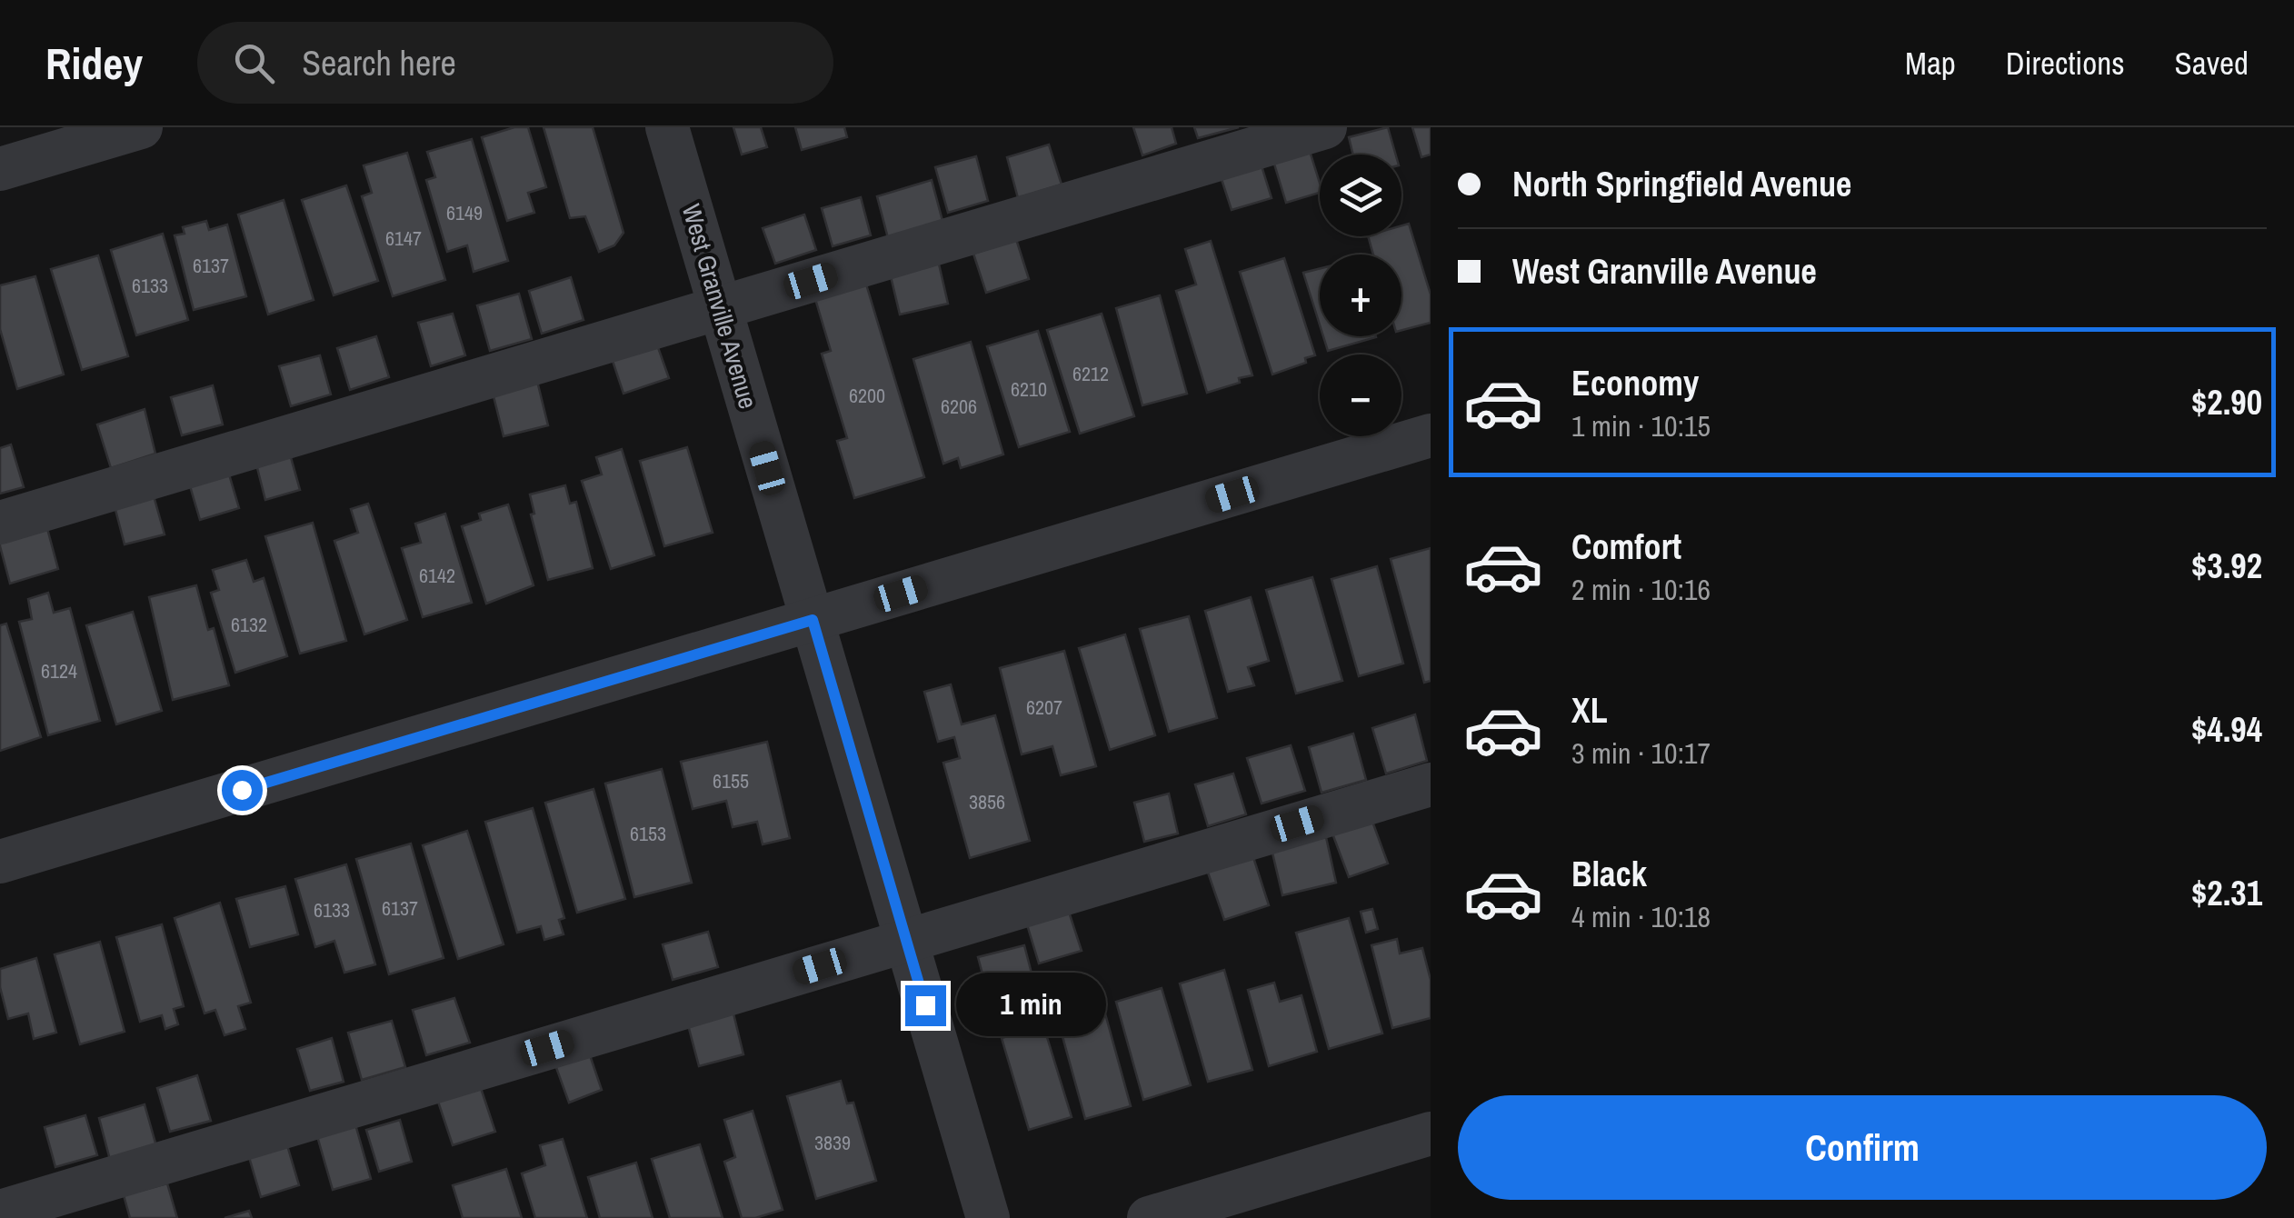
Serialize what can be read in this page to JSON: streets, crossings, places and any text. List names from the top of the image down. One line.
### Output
{"streets":{"street":["West Granville Avenue"]},"house_numbers":["6149","6147","6137","6133","6212","6210","6200","6206","6142","6132","6124","6207","6155","3856","6153","6137","6133","3839"],"page":{"header":"Ridey","search":"Search here","nav":["Map","Directions","Saved"],"banner":["North Springfield Avenue","West Granville Avenue"],"map_buttons":["+","−"],"list":[{"name":"Economy","note":"1 min · 10:15","value":"$2.90"},{"name":"Comfort","note":"2 min · 10:16","value":"$3.92"},{"name":"XL","note":"3 min · 10:17","value":"$4.94"},{"name":"Black","note":"4 min · 10:18","value":"$2.31"}],"bubble":"1 min","buttons":"Confirm"}}
